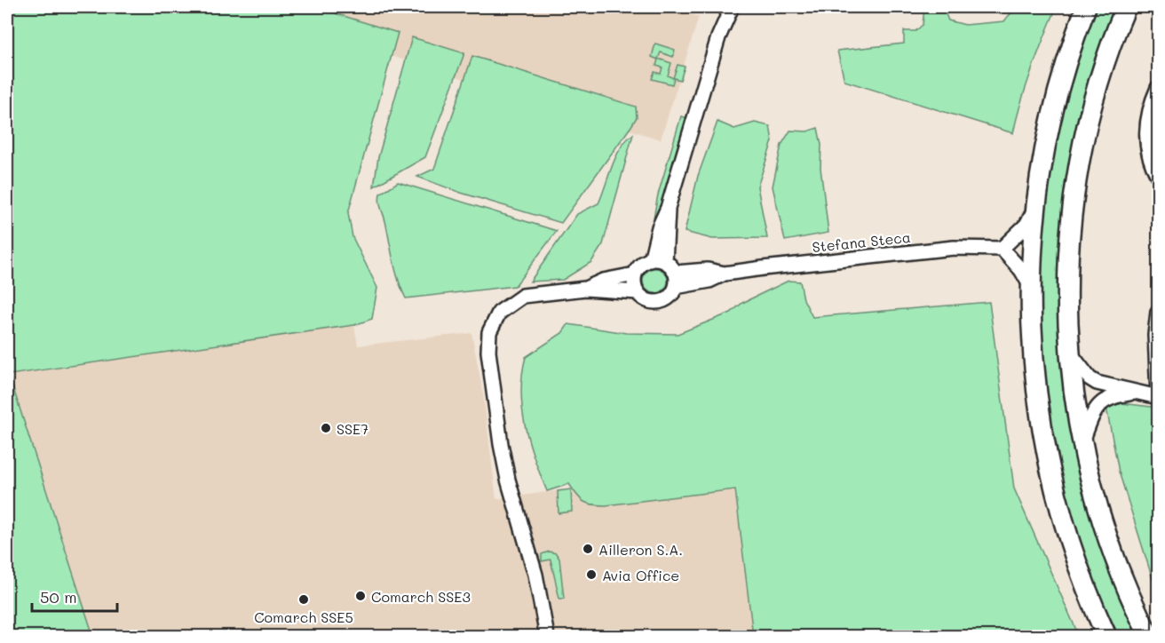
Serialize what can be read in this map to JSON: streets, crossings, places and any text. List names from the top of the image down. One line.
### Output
{"streets":{"street":["Stefana Steca"]},"places":["SSE7","Ailleron S.A.","Avia Office","Comarch SSE3","Comarch SSE5"],"scale_bar":"50 m"}
